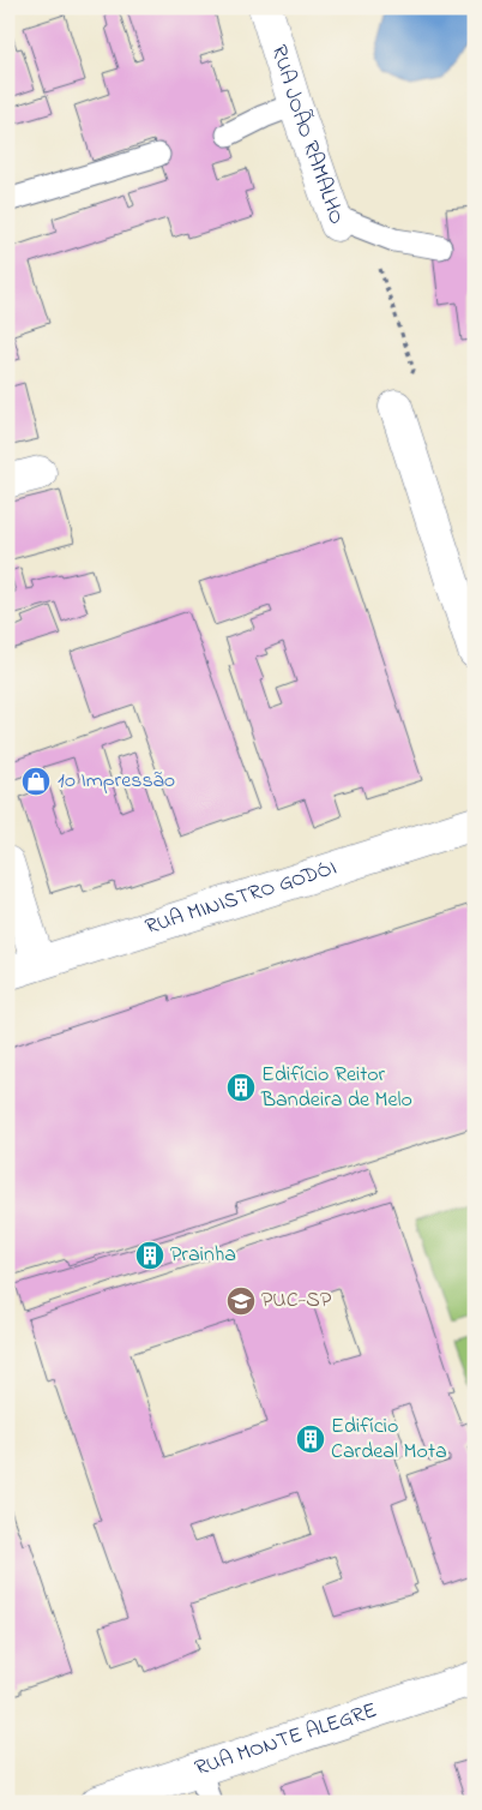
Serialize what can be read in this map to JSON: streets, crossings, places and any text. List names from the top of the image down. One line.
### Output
{"streets":{"street":["RUA JOÃO RAMALHO","RUA MINISTRO GODÓI","RUA MONTE ALEGRE"]},"places":{"shop":["1o Impressão"],"building":["Edifício Reitor Bandeira de Melo","Prainha","Edifício Cardeal Mota"],"school or university":["PUC-SP"]}}
